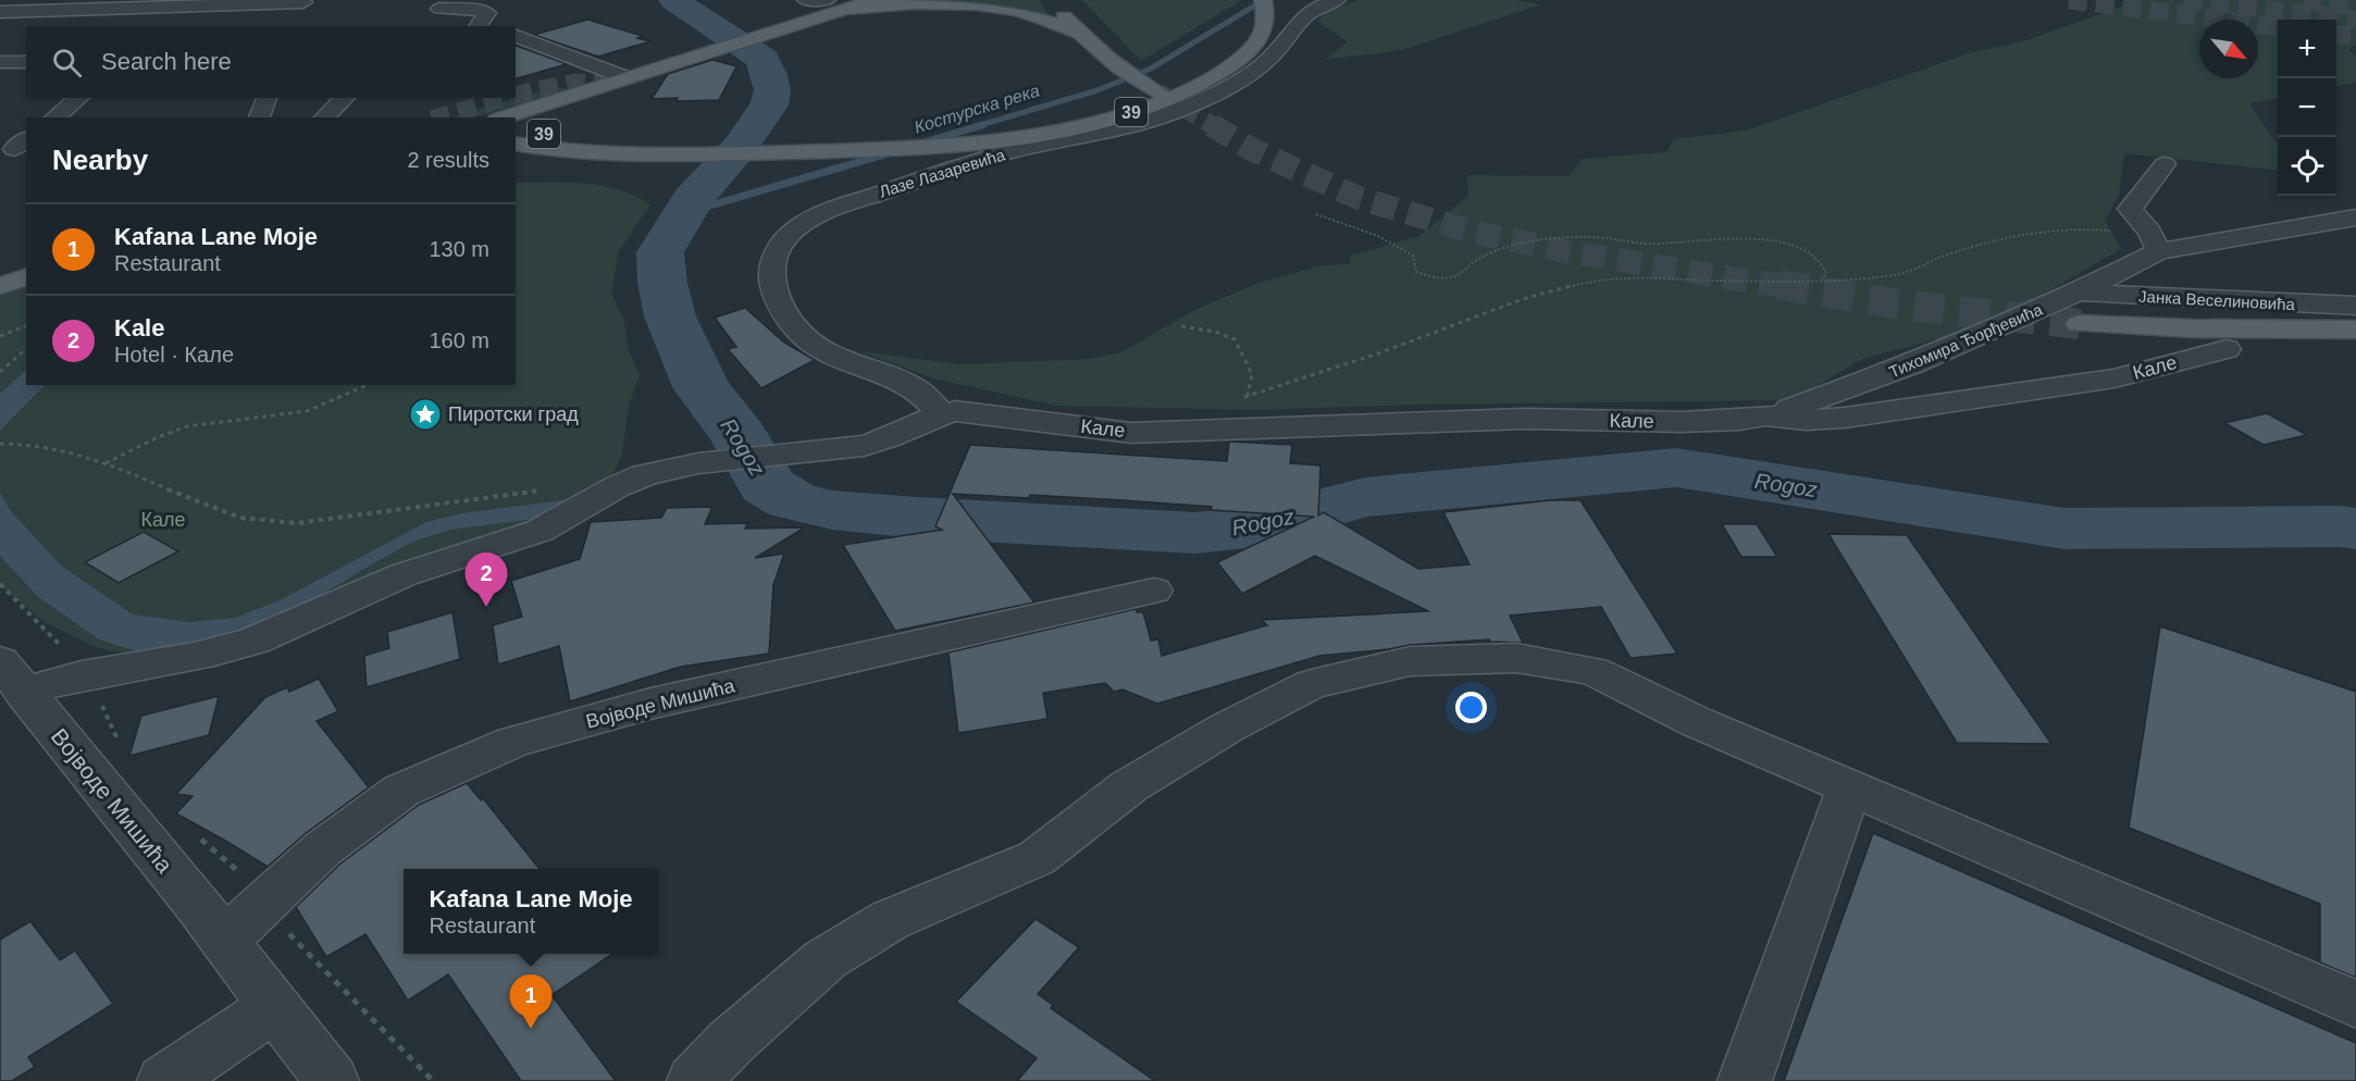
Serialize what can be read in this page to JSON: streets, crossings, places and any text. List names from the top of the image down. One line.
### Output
{"streets":{"main road":["39"],"street":["Лазе Лазаревића","Јанка Веселиновића","Тихомира Ђорђевића","Кале","Војводе Мишића"]},"crossings":[["Лазе Лазаревића","Кале"],["Јанка Веселиновића","Тихомира Ђорђевића"],["Тихомира Ђорђевића","Кале"],["Кале","Војводе Мишића"]],"water":["Костурска река","Rogoz"],"parks":["Кале"],"places":{"place":["Пиротски град"]},"north":"bottom right","page":{"map_buttons":["+","−"],"search":"Search here","heading":["Nearby","2 results"],"list":[{"mark":"1","name":"Kafana Lane Moje","note":"Restaurant","value":"130 m"},{"mark":"2","name":"Kale","note":"Hotel · Кале","value":"160 m"}],"pins":["2","1"],"popup":["Kafana Lane Moje","Restaurant"]}}
